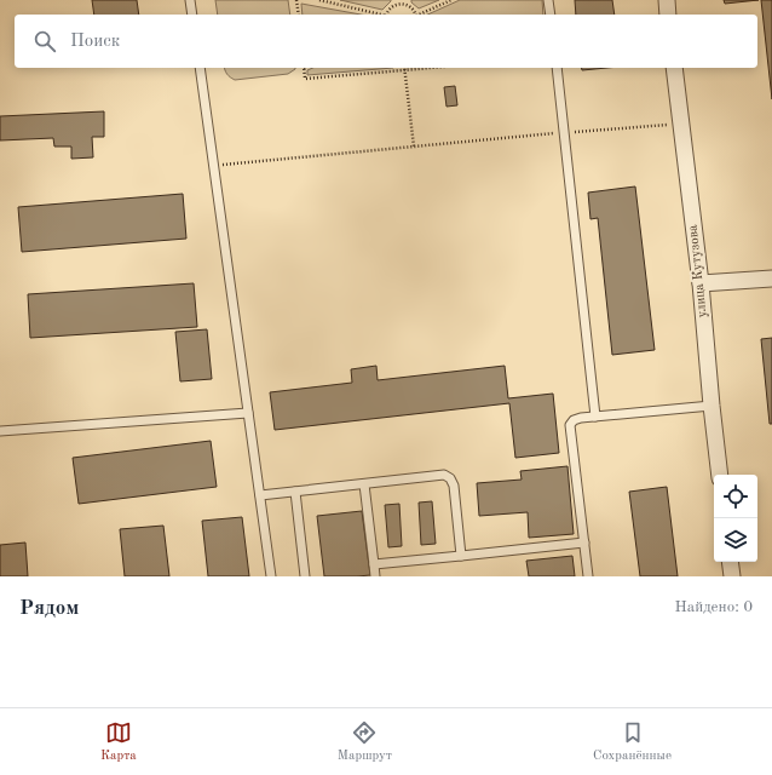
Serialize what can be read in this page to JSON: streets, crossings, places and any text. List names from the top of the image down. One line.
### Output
{"streets":{"street":["улица Кутузова"]},"page":{"search":"Поиск","heading":["Рядом","Найдено: 0"],"nav":["Карта","Маршрут","Сохранённые"]}}
